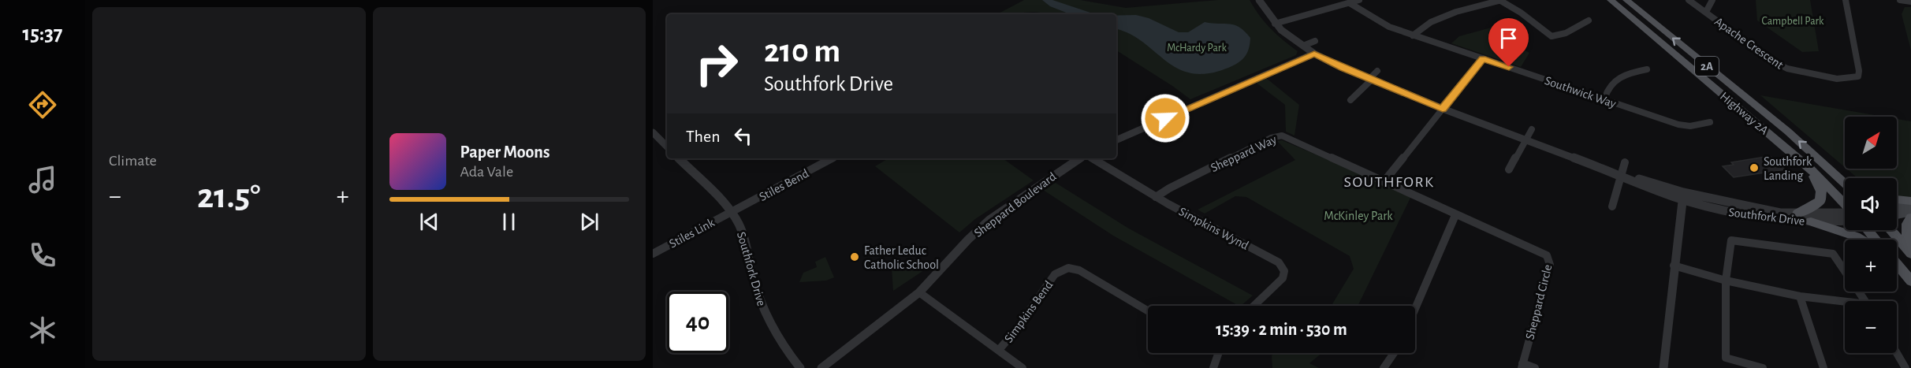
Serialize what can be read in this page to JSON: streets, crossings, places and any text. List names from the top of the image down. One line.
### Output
{"streets":{"main road":["2A","Highway 2A"],"street":["Apache Crescent","Southwick Way","Sheppard Way","Stiles Bend","Sheppard Boulevard","Southfork Drive","Simpkins Wynd","Stiles Link","Sheppard Circle","Simpkins Bend"]},"crossings":[["Sheppard Way","Simpkins Wynd"],["Sheppard Way","Sheppard Circle"],["Stiles Bend","Southfork Drive"],["Stiles Bend","Stiles Link"],["Southfork Drive","Stiles Link"]],"districts":["SOUTHFORK"],"parks":["Campbell Park","McHardy Park","McKinley Park"],"places":["Southfork Landing","Father Leduc Catholic School"],"north":"top right","page":{"tabs":"15:37","tile":"Climate","turn":["210 m","Southfork Drive"],"then":"Then","map_buttons":["+","−"],"song":["Paper Moons","Ada Vale"],"heat":["−","21.5°","+"],"limit":"40","trip":"15:39 · 2 min · 530 m"}}
